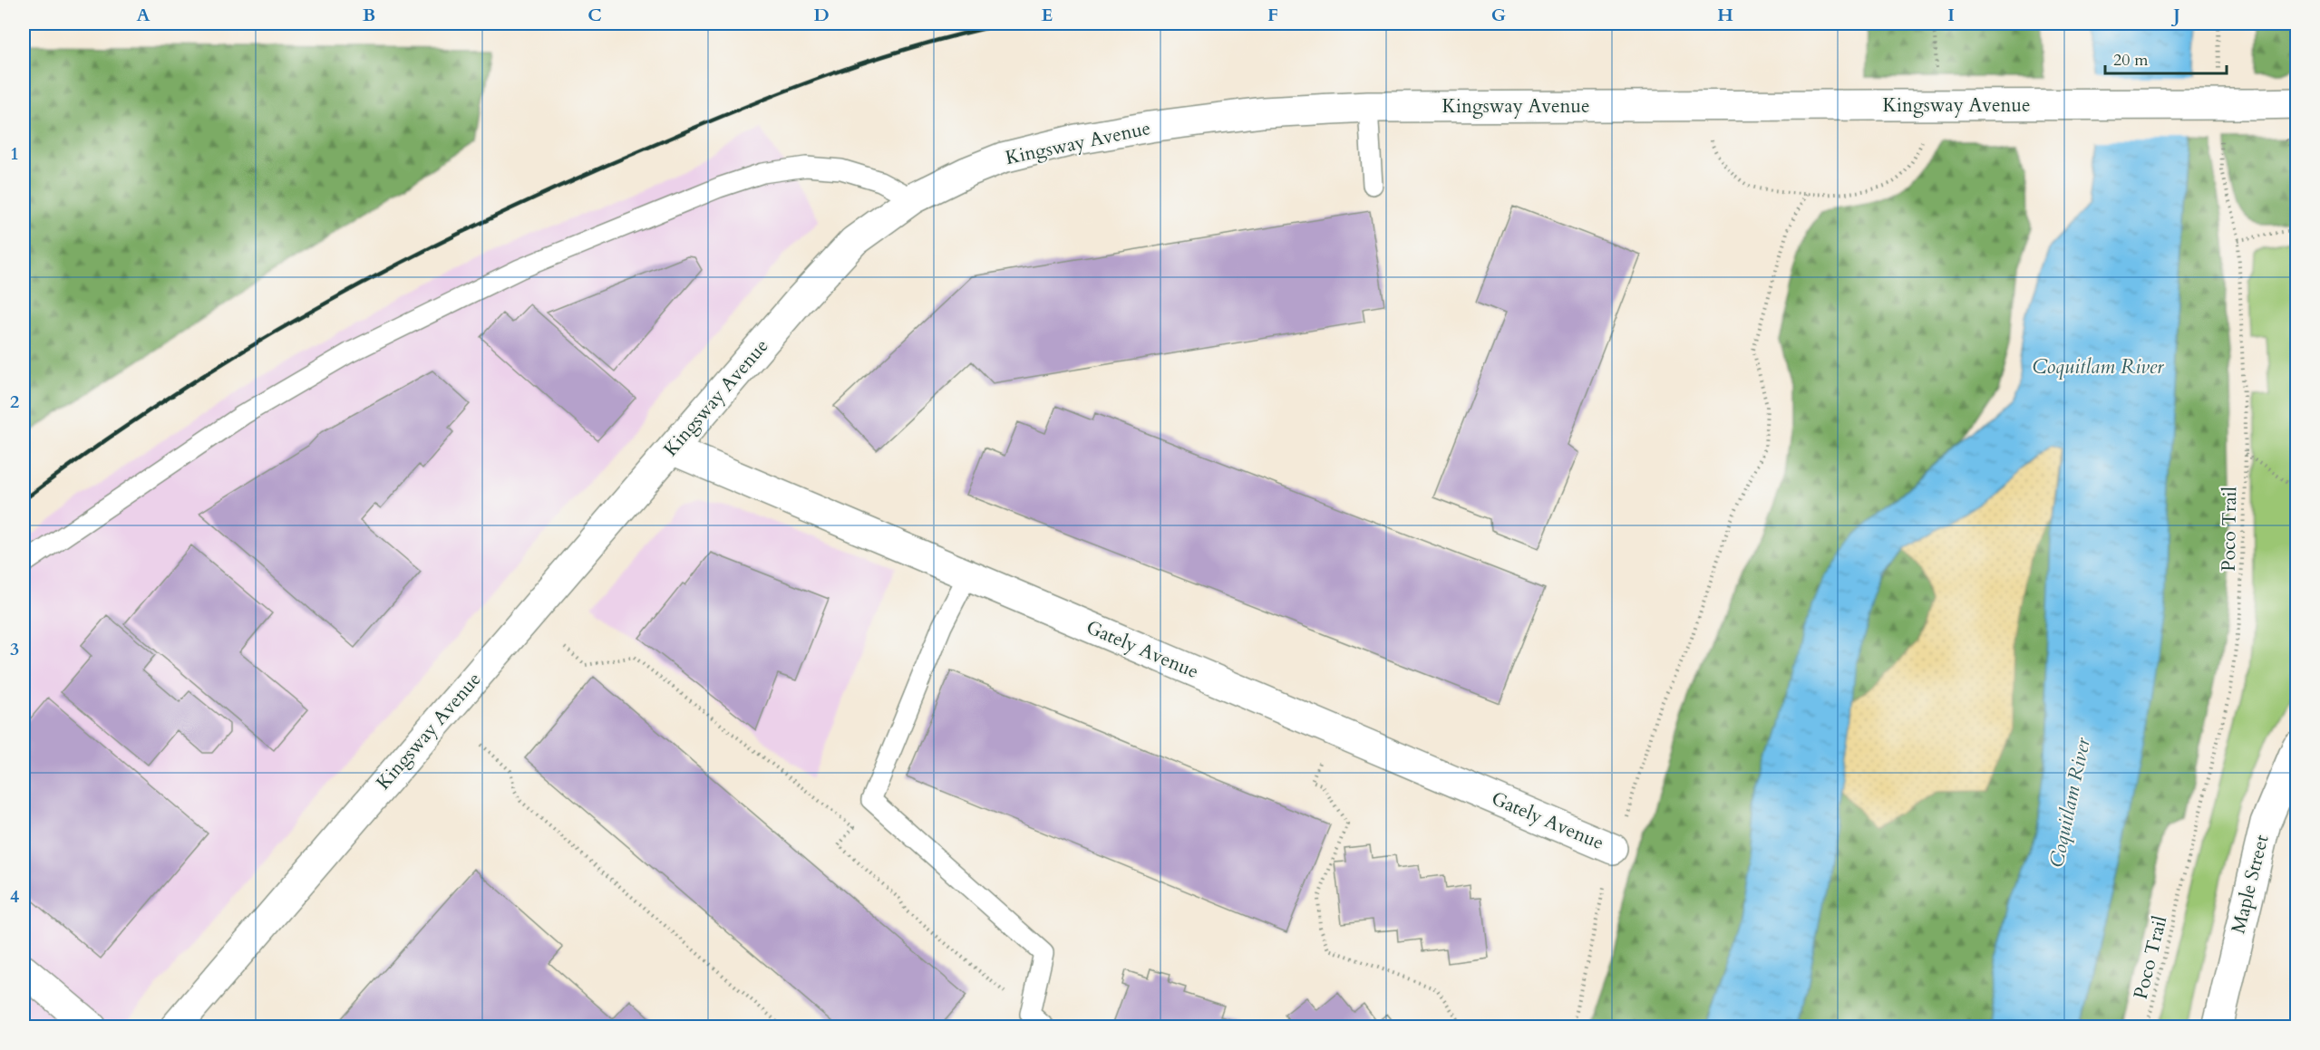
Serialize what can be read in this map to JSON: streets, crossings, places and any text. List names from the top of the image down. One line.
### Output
{"streets":{"main road":["Kingsway Avenue","Gately Avenue","Maple Street"],"path":["Poco Trail"]},"crossings":[["Kingsway Avenue","Gately Avenue"]],"water":["Coquitlam River"],"scale_bar":"20 m","grid":{"columns":["A","B","C","D","E","F","G","H","I","J"],"rows":["1","2","3","4"]}}
